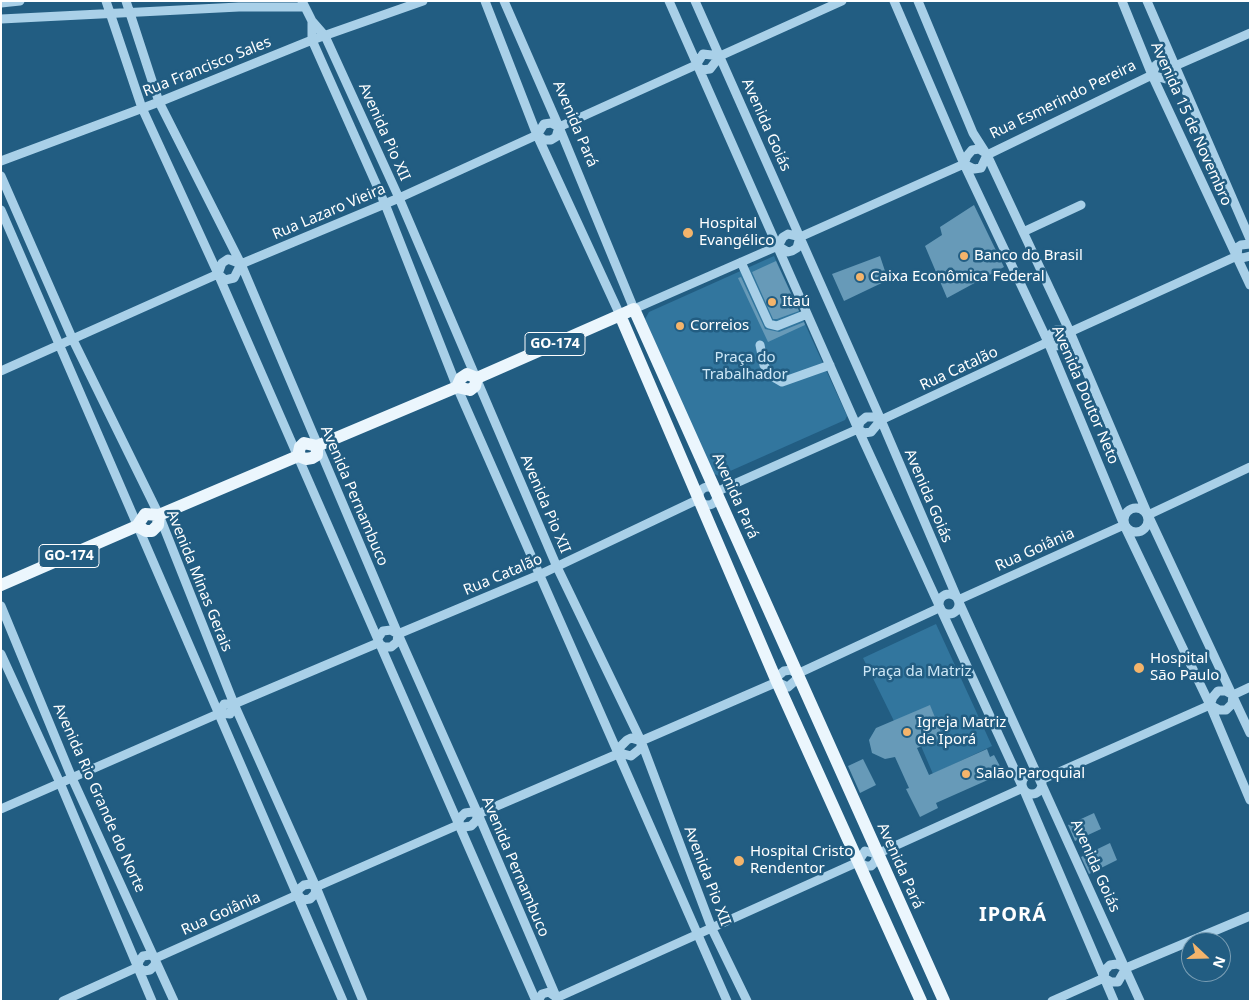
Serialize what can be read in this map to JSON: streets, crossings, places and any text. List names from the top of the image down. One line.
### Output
{"streets":{"main road":["Rua Esmerindo Pereira","Avenida Pará","GO-174"],"street":["Rua Francisco Sales","Avenida 15 de Novembro","Avenida Goiás","Avenida Pio XII","Rua Lazaro Vieira","Rua Catalão","Avenida Doutor Neto","Avenida Pernambuco","Rua Goiânia","Avenida Minas Gerais","Avenida Rio Grande do Norte"]},"crossings":[["Rua Francisco Sales","Avenida Pio XII"],["Rua Francisco Sales","Avenida Pernambuco"],["Rua Esmerindo Pereira","Avenida Pará"],["Rua Esmerindo Pereira","Avenida 15 de Novembro"],["Rua Esmerindo Pereira","Avenida Goiás"],["Rua Esmerindo Pereira","Avenida Pio XII"],["Rua Esmerindo Pereira","Avenida Doutor Neto"],["Rua Esmerindo Pereira","Avenida Pernambuco"],["Rua Esmerindo Pereira","Avenida Minas Gerais"],["Avenida Pará","Rua Lazaro Vieira"],["Avenida Pará","Rua Catalão"],["Avenida Pará","Rua Goiânia"],["Avenida 15 de Novembro","Rua Catalão"],["Avenida Goiás","Rua Lazaro Vieira"],["Avenida Goiás","Rua Catalão"],["Avenida Goiás","Rua Goiânia"],["Avenida Pio XII","Rua Lazaro Vieira"],["Avenida Pio XII","Rua Catalão"],["Avenida Pio XII","Rua Goiânia"],["Rua Lazaro Vieira","Avenida Pernambuco"],["Rua Lazaro Vieira","Avenida Minas Gerais"],["Rua Catalão","Avenida Doutor Neto"],["Rua Catalão","Avenida Pernambuco"],["Rua Catalão","Avenida Minas Gerais"],["Rua Catalão","Avenida Rio Grande do Norte"],["Avenida Doutor Neto","Rua Goiânia"],["Avenida Pernambuco","Rua Goiânia"],["Rua Goiânia","Avenida Minas Gerais"],["Rua Goiânia","Avenida Rio Grande do Norte"]],"districts":["IPORÁ"],"parks":["Praça do Trabalhador","Praça da Matriz"],"places":["Hospital Evangélico","Banco do Brasil","Caixa Econômica Federal","Itaú","Correios","Hospital São Paulo","Igreja Matriz de Iporá","Salão Paroquial","Hospital Cristo Rendentor"],"north":"right"}
